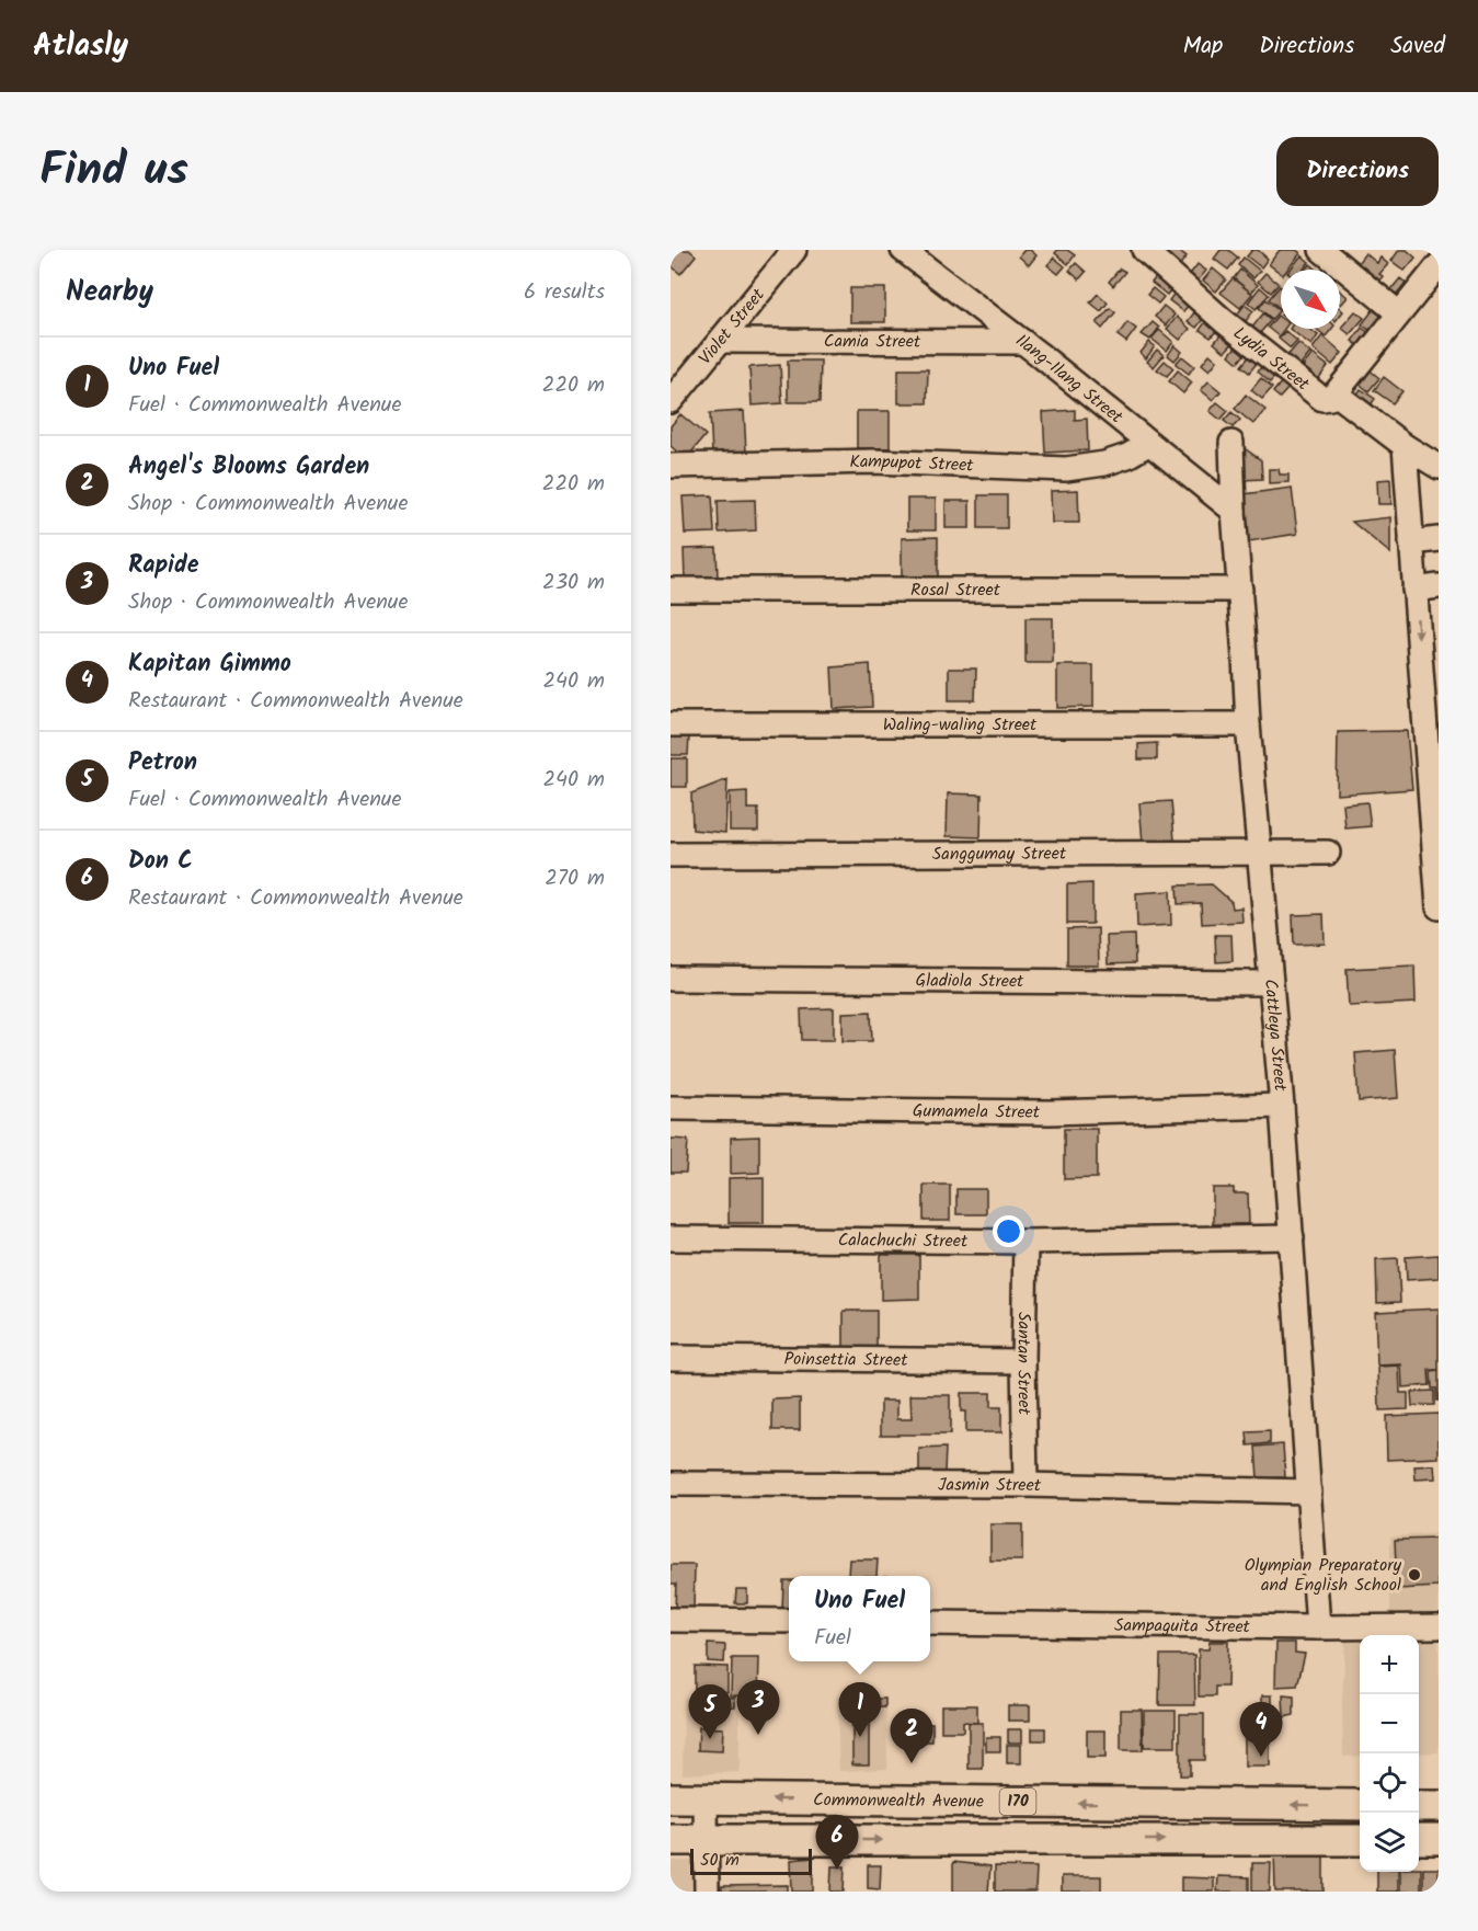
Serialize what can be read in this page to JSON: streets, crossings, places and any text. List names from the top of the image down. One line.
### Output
{"streets":{"main road":["Commonwealth Avenue","170"],"street":["Violet Street","Camia Street","Lydia Street","Ilang-Ilang Street","Kampupot Street","Rosal Street","Waling-waling Street","Sanggumay Street","Gladiola Street","Cattleya Street","Gumamela Street","Calachuchi Street","Poinsettia Street","Santan Street","Jasmin Street","Sampaguita Street"]},"crossings":[["Violet Street","Camia Street"],["Camia Street","Ilang-Ilang Street"],["Ilang-Ilang Street","Kampupot Street"],["Ilang-Ilang Street","Cattleya Street"],["Rosal Street","Cattleya Street"],["Waling-waling Street","Cattleya Street"],["Sanggumay Street","Cattleya Street"],["Gladiola Street","Cattleya Street"],["Cattleya Street","Gumamela Street"],["Cattleya Street","Calachuchi Street"],["Cattleya Street","Jasmin Street"],["Cattleya Street","Sampaguita Street"],["Calachuchi Street","Santan Street"],["Poinsettia Street","Santan Street"],["Santan Street","Jasmin Street"]],"places":["Olympian Preparatory and English School"],"scale_bar":"50 m","north":"bottom right","page":{"header":"Atlasly","nav":["Map","Directions","Saved"],"title":"Find us","buttons":"Directions","heading":["Nearby","6 results"],"list":[{"mark":"1","name":"Uno Fuel","note":"Fuel · Commonwealth Avenue","value":"220 m"},{"mark":"2","name":"Angel's Blooms Garden","note":"Shop · Commonwealth Avenue","value":"220 m"},{"mark":"3","name":"Rapide","note":"Shop · Commonwealth Avenue","value":"230 m"},{"mark":"4","name":"Kapitan Gimmo","note":"Restaurant · Commonwealth Avenue","value":"240 m"},{"mark":"5","name":"Petron","note":"Fuel · Commonwealth Avenue","value":"240 m"},{"mark":"6","name":"Don C","note":"Restaurant · Commonwealth Avenue","value":"270 m"}],"popup":["Uno Fuel","Fuel"],"map_buttons":["+","−"],"pins":["3","1","5","4","2","6"],"scale":"50 m"}}
